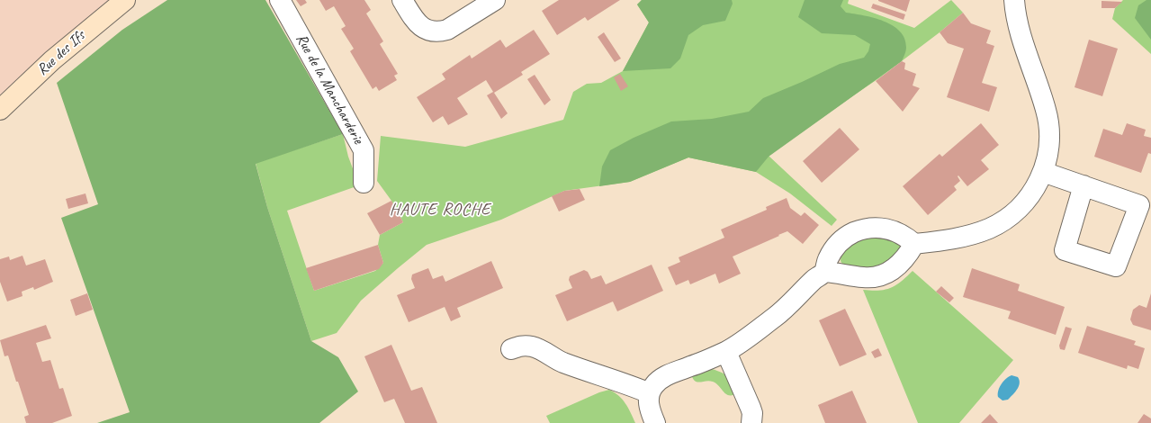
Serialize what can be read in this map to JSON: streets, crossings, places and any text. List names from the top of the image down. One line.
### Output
{"streets":{"street":["Rue des Ifs","Rue de la Mancharderie"]},"districts":["HAUTE ROCHE"]}
